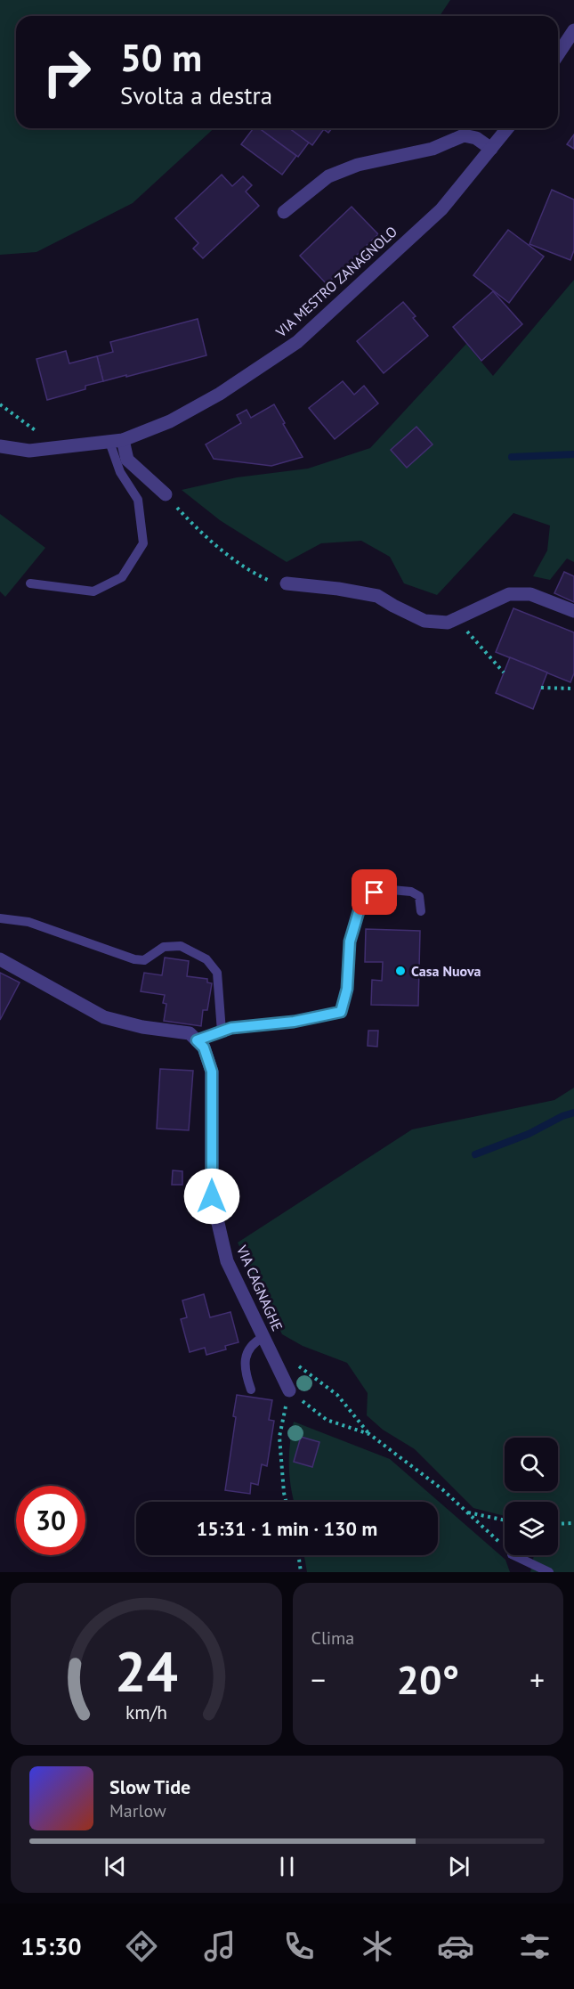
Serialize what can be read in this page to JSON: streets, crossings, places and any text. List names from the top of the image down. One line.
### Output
{"streets":{"street":["VIA MESTRO ZANAGNOLO","VIA CAGNAGHE"]},"places":["Casa Nuova"],"page":{"turn":["50 m","Svolta a destra"],"limit":"30","trip":"15:31 · 1 min · 130 m","tile":"Clima","heat":["−","20°","+"],"song":["Slow Tide","Marlow"],"tabs":"15:30","gauge":["24","km/h"]}}
